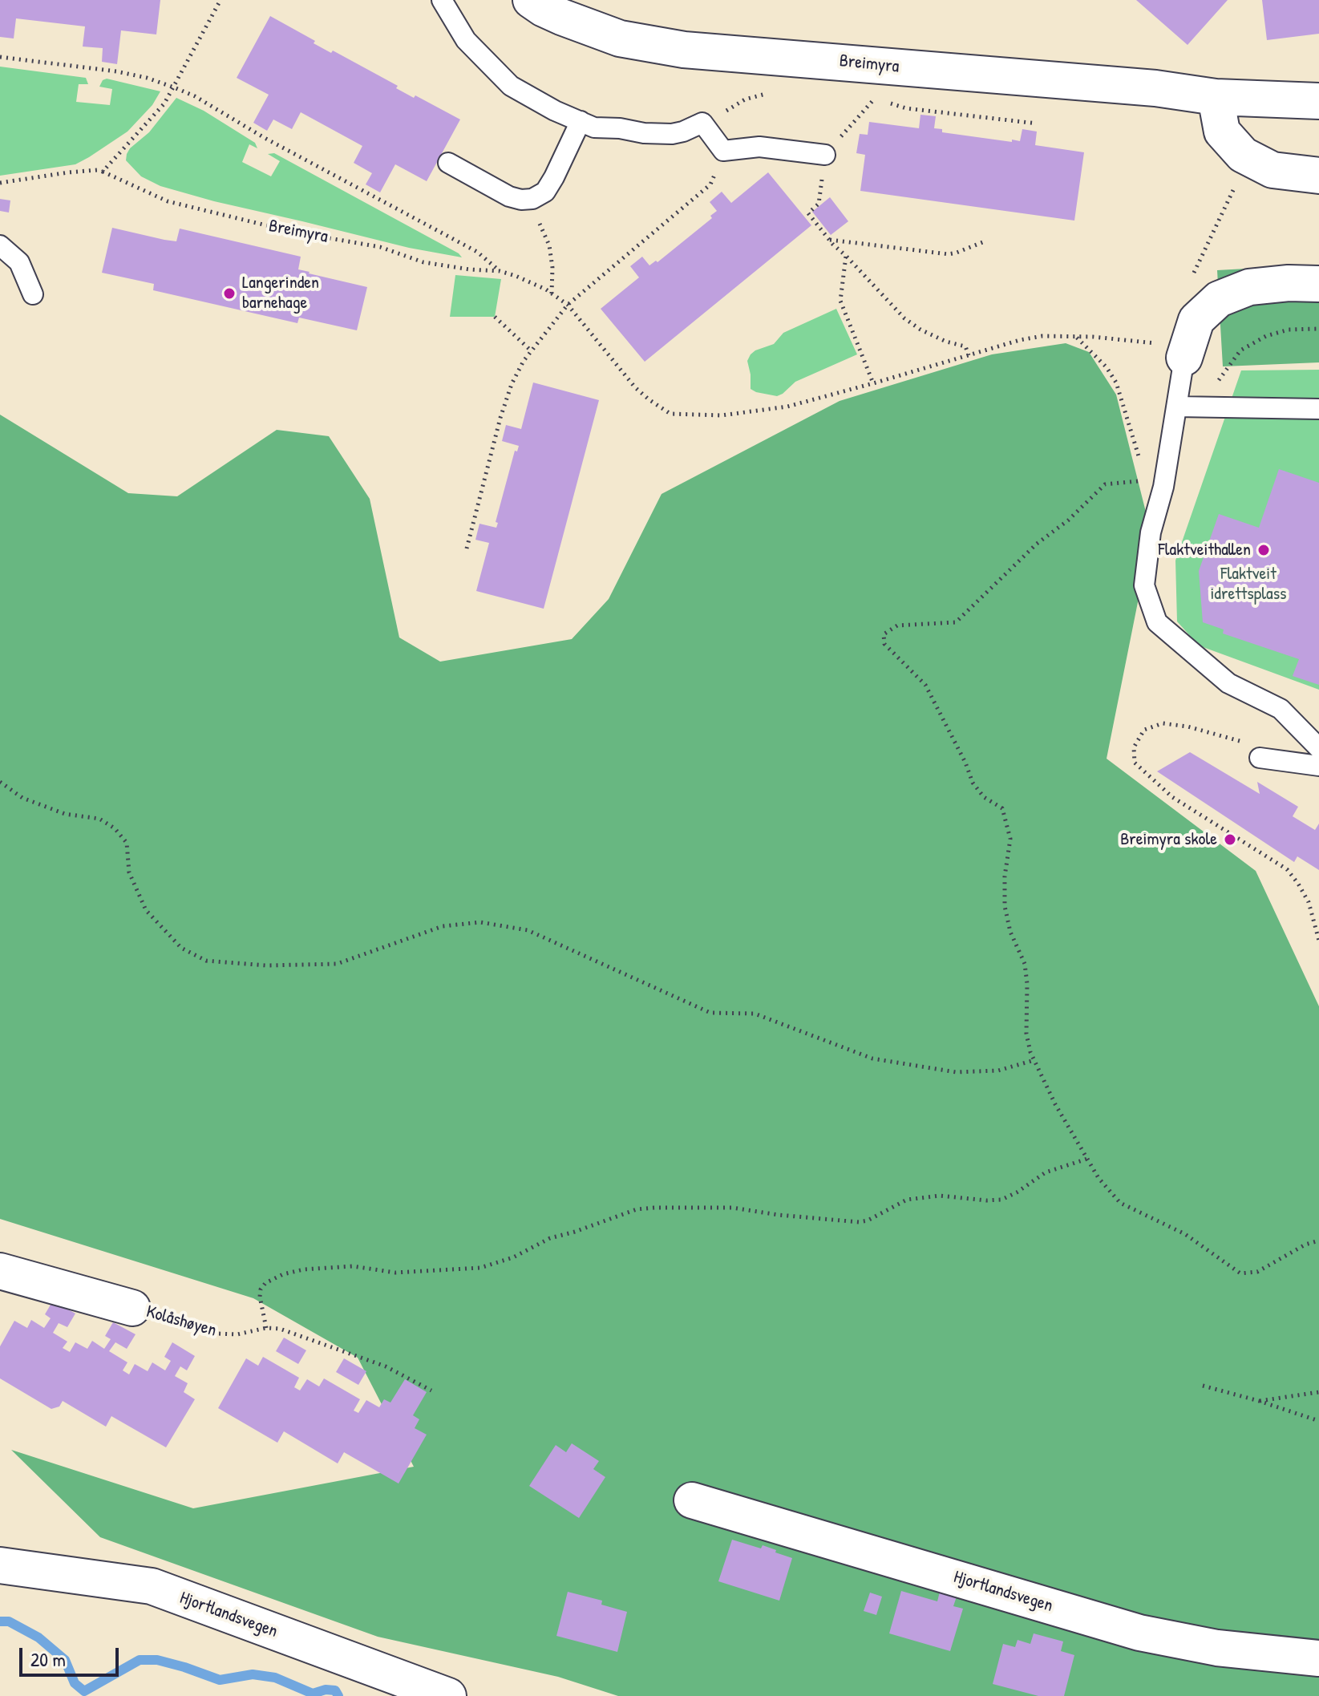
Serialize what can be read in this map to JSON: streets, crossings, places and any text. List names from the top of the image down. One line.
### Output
{"streets":{"street":["Breimyra","Kolåshøyen","Hjortlandsvegen"]},"parks":["Flaktveit idrettsplass"],"places":["Langerinden barnehage","Flaktveithallen","Breimyra skole"],"scale_bar":"20 m"}
